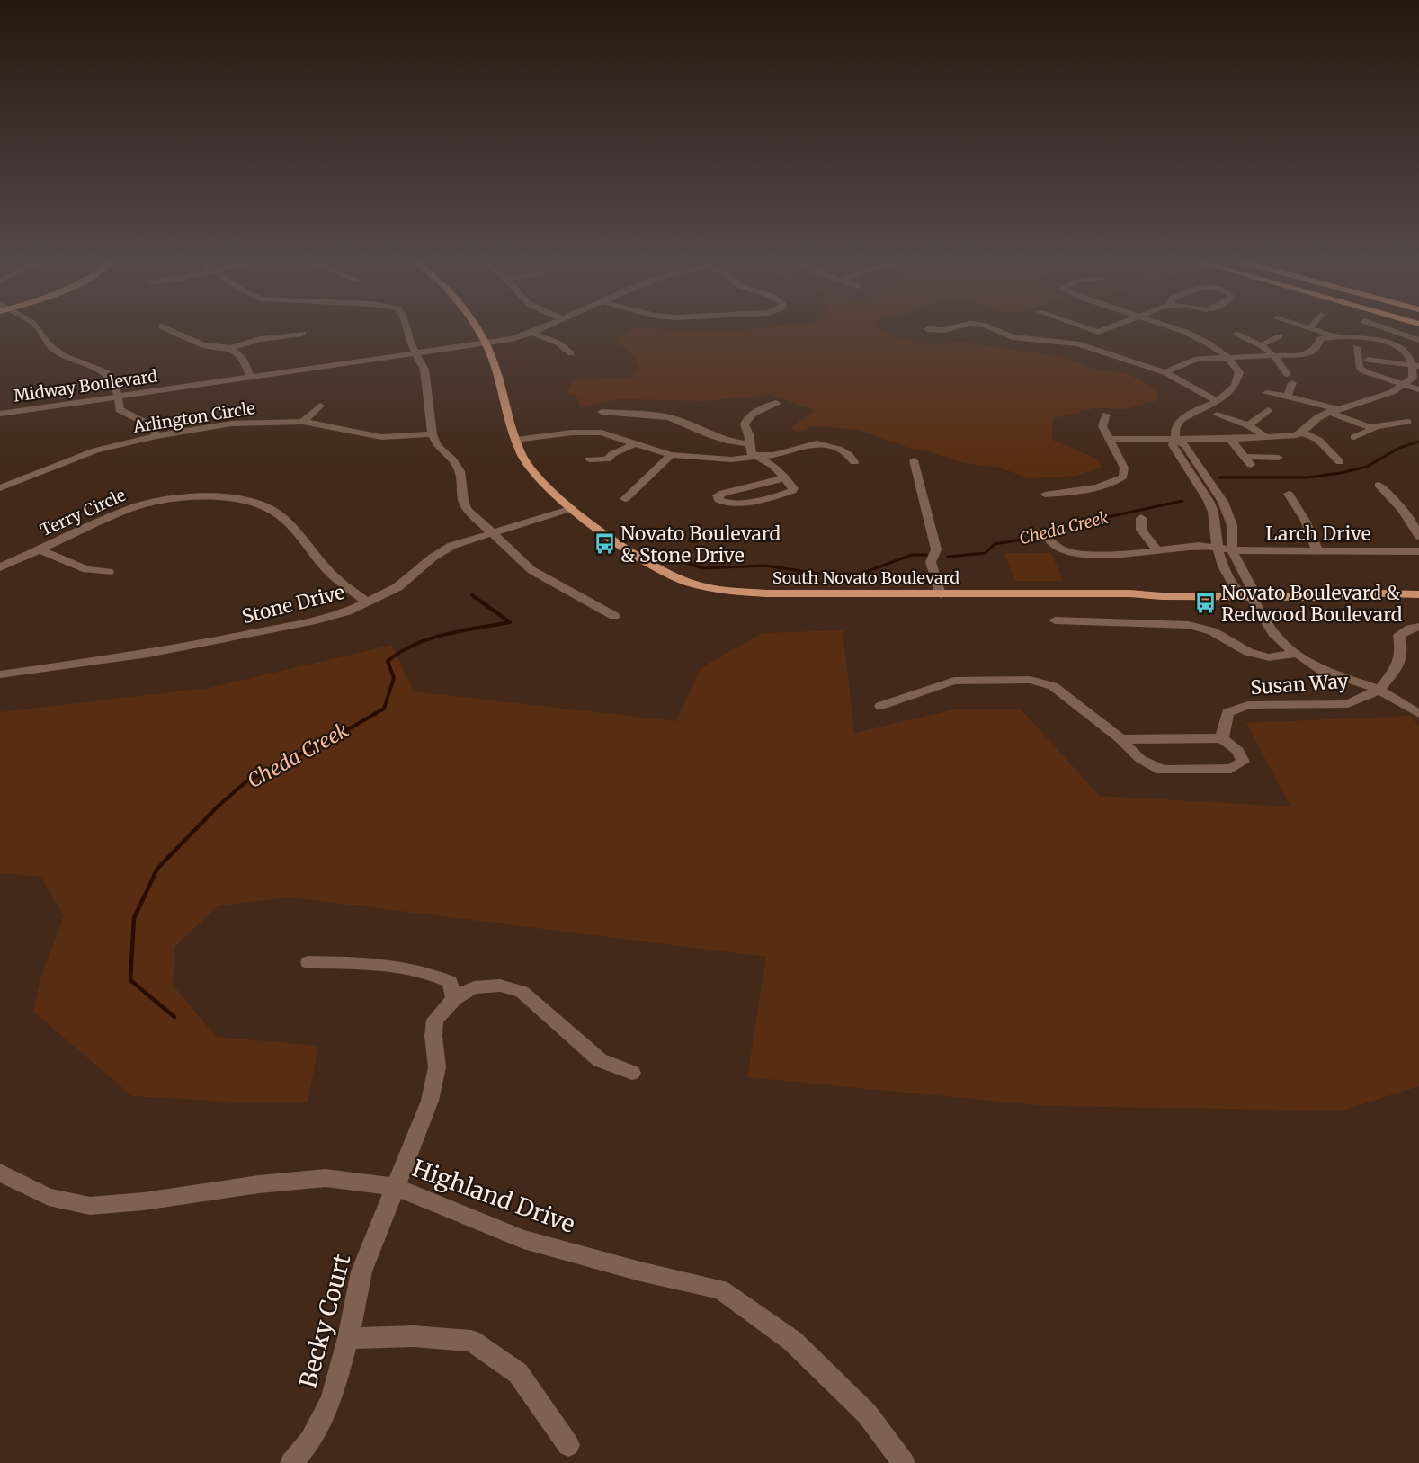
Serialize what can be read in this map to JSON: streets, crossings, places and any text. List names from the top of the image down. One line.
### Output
{"streets":{"main road":["South Novato Boulevard"],"street":["Midway Boulevard","Arlington Circle","Terry Circle","Larch Drive","Stone Drive","Susan Way","Highland Drive","Becky Court"]},"crossings":[["Midway Boulevard","South Novato Boulevard"],["Terry Circle","Stone Drive"],["South Novato Boulevard","Stone Drive"],["Highland Drive","Becky Court"]],"water":["Cheda Creek"],"places":{"bus stop":["Novato Boulevard & Stone Drive","Novato Boulevard & Redwood Boulevard"]}}
